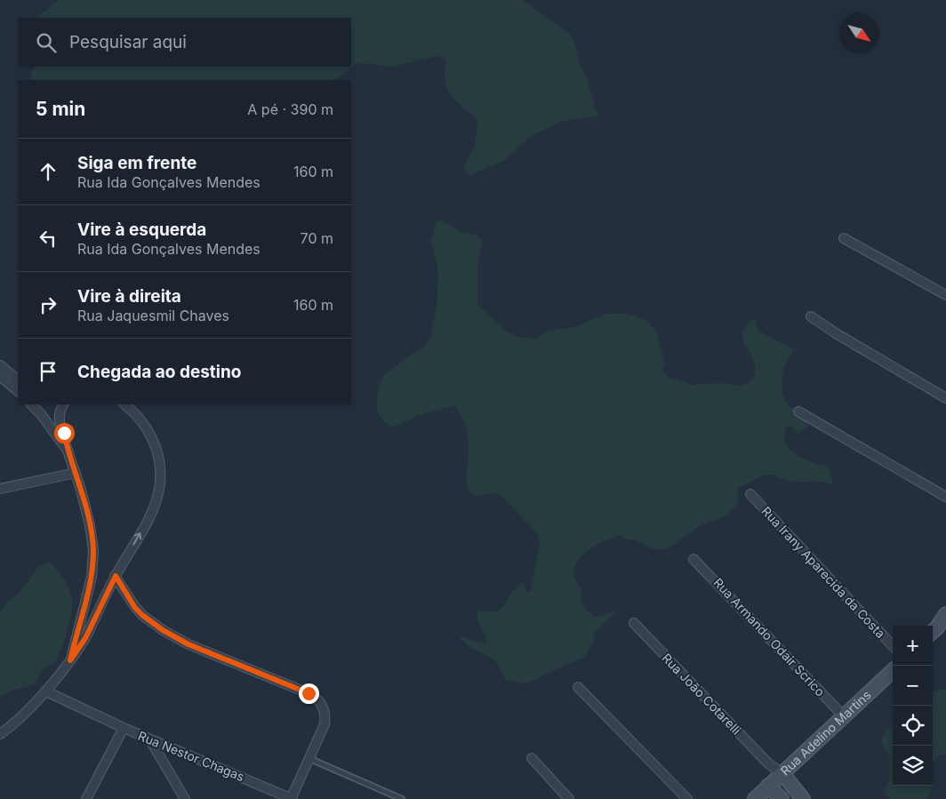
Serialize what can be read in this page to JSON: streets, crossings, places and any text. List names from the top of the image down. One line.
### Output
{"streets":{"street":["Rua Irany Aparecida da Costa","Rua Armando Odair Scrico","Rua João Cotarelli","Rua Adelino Martins","Rua Nestor Chagas"]},"crossings":[["Rua Armando Odair Scrico","Rua Adelino Martins"],["Rua João Cotarelli","Rua Adelino Martins"]],"north":"bottom right","page":{"search":"Pesquisar aqui","heading":["5 min","A pé · 390 m"],"list":[["Siga em frente","Rua Ida Gonçalves Mendes","160 m"],["Vire à esquerda","Rua Ida Gonçalves Mendes","70 m"],["Vire à direita","Rua Jaquesmil Chaves","160 m"],"Chegada ao destino"],"map_buttons":["+","−"]}}
